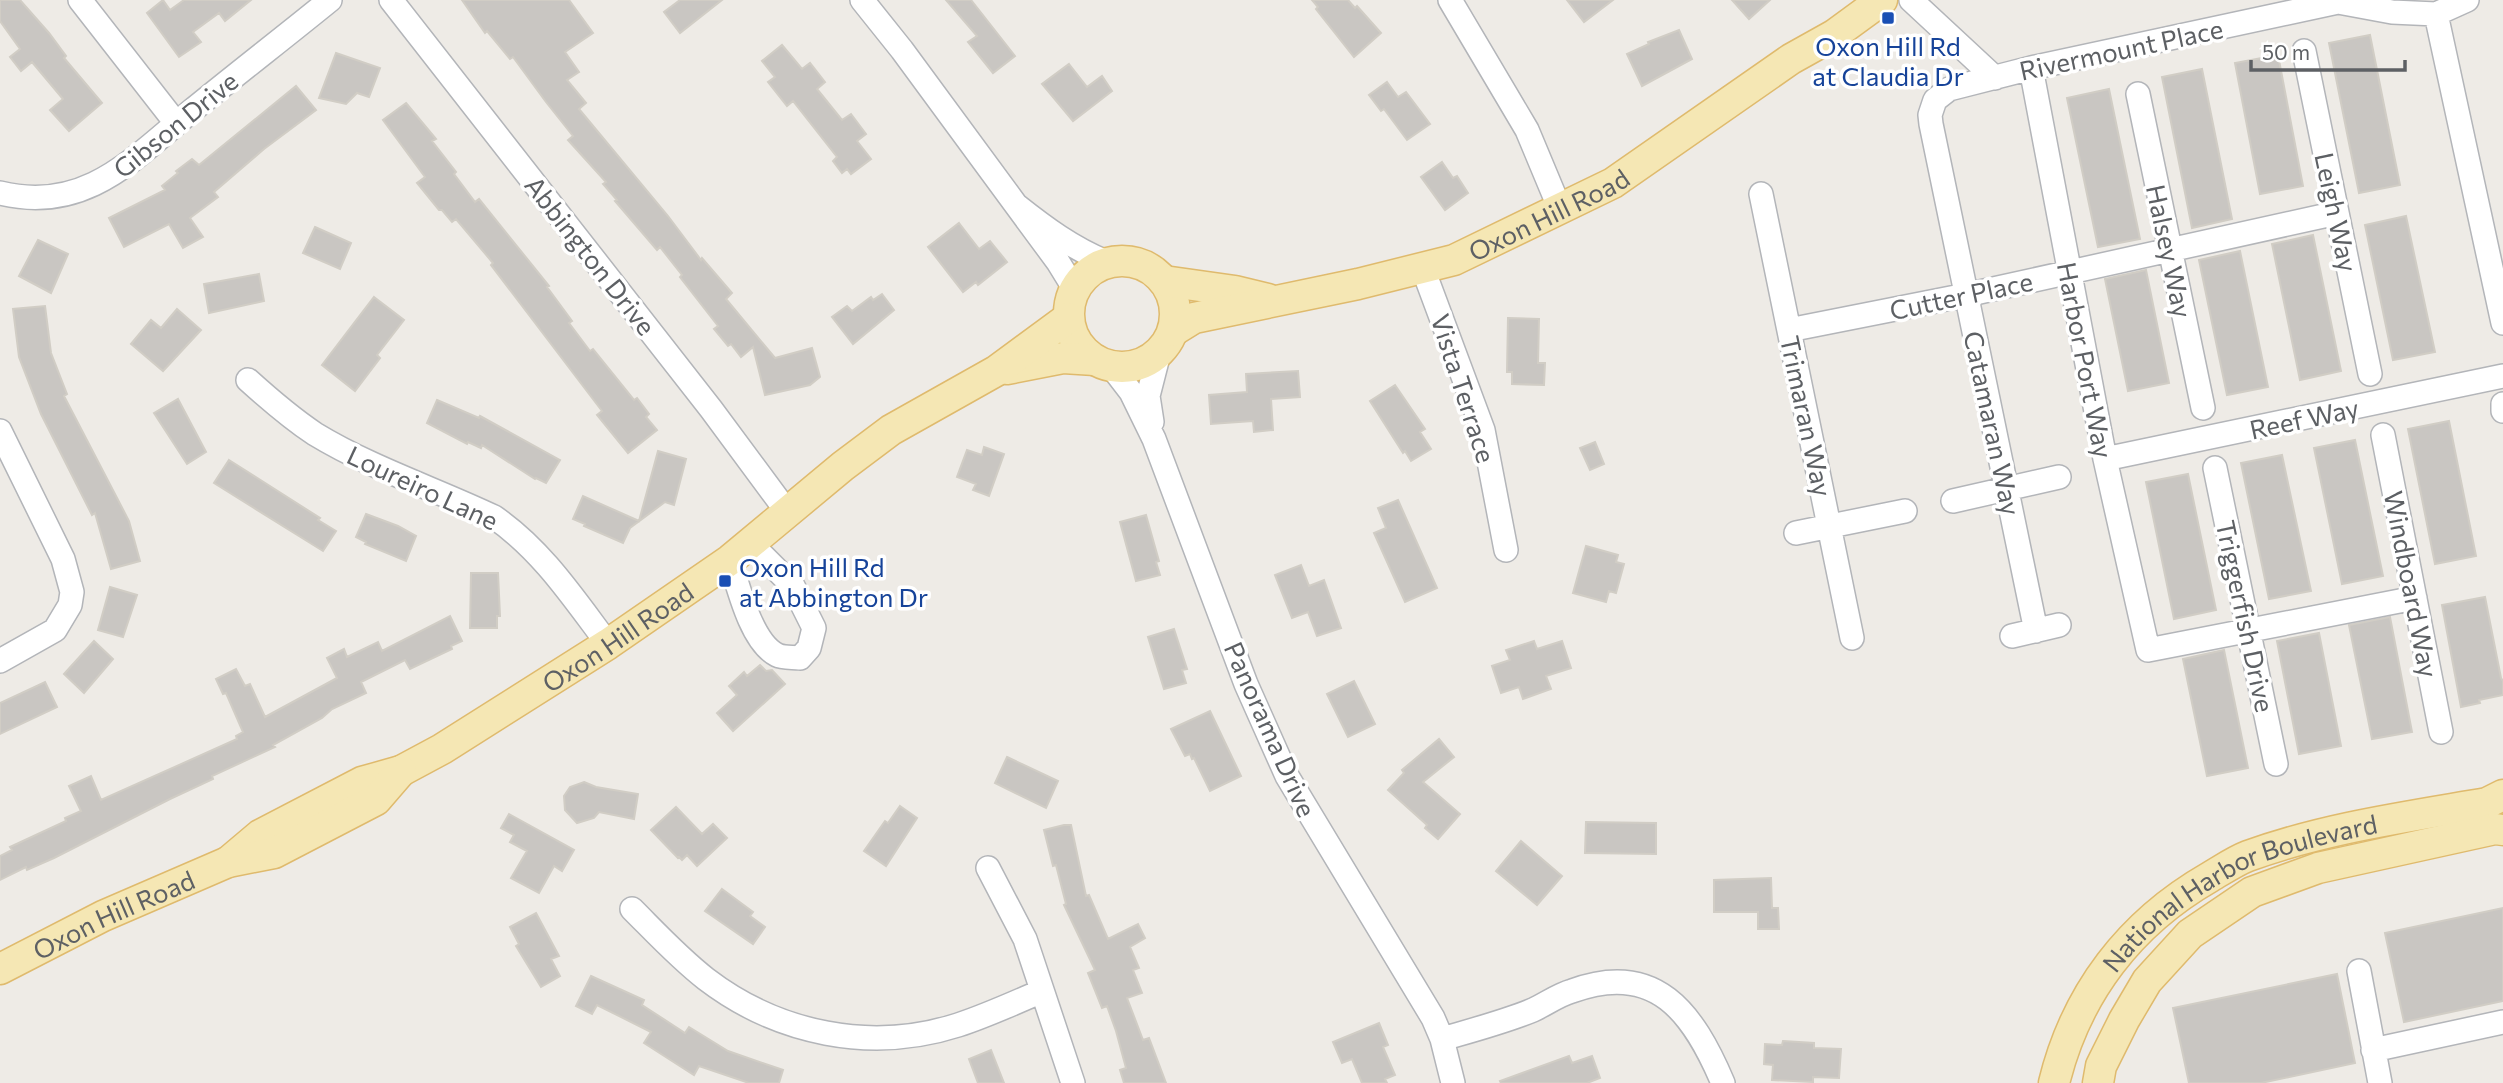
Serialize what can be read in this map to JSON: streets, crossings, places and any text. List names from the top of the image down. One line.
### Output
{"streets":{"main road":["Oxon Hill Road","National Harbor Boulevard"],"street":["Rivermount Place","Gibson Drive","Leigh Way","Halsey Way","Abbington Drive","Cutter Place","Harbor Port Way","Vista Terrace","Trimaran Way","Reef Way","Catamaran Way","Loureiro Lane","Windboard Way","Triggerfish Drive","Panorama Drive"]},"crossings":[["Rivermount Place","Harbor Port Way"],["Rivermount Place","Catamaran Way"],["Leigh Way","Cutter Place"],["Oxon Hill Road","Abbington Drive"],["Oxon Hill Road","Vista Terrace"],["Oxon Hill Road","Loureiro Lane"],["Oxon Hill Road","Panorama Drive"],["Halsey Way","Cutter Place"],["Cutter Place","Harbor Port Way"],["Cutter Place","Trimaran Way"],["Cutter Place","Catamaran Way"],["Harbor Port Way","Reef Way"],["Harbor Port Way","Triggerfish Drive"]],"places":{"transit":["Oxon Hill Rd at Claudia Dr","Oxon Hill Rd at Abbington Dr"]},"scale_bar":"50 m"}
